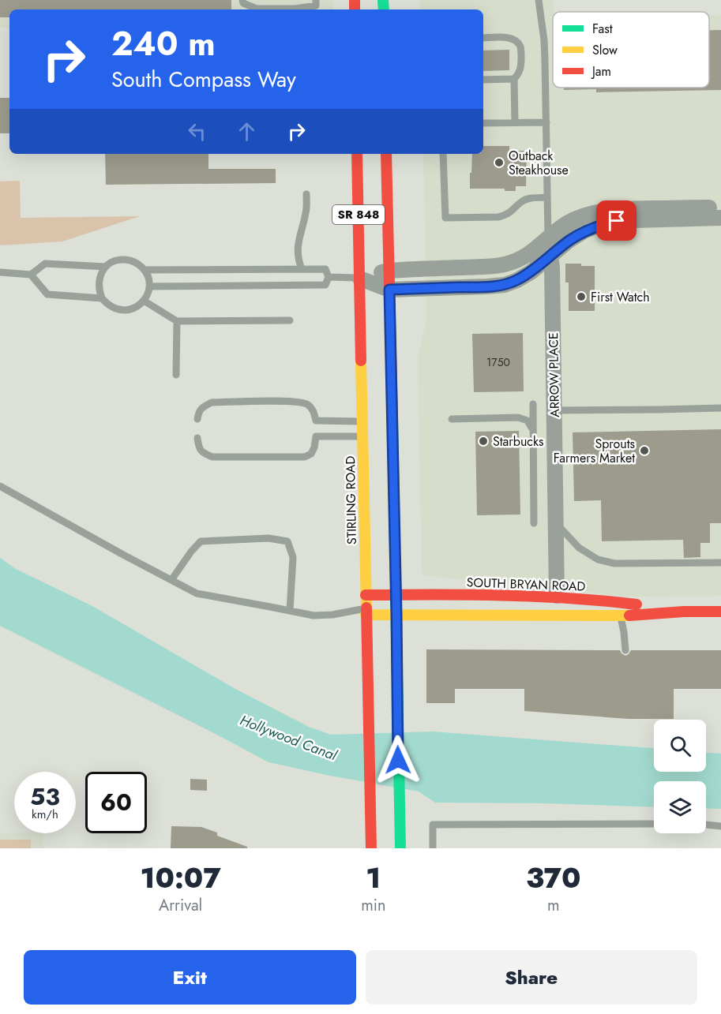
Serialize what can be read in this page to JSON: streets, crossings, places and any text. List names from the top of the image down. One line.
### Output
{"streets":{"main road":["SR 848","STIRLING ROAD","SOUTH BRYAN ROAD"],"street":["ARROW PLACE"]},"crossings":[["SR 848","SOUTH BRYAN ROAD"],["ARROW PLACE","SOUTH BRYAN ROAD"],["STIRLING ROAD","SOUTH BRYAN ROAD"]],"water":["Hollywood Canal"],"places":["Outback Steakhouse","First Watch","Starbucks","Sprouts Farmers Market"],"house_numbers":["1750"],"legend":["Fast","Slow","Jam"],"page":{"turn":["240 m","South Compass Way"],"speed":"53 km/h","limit":"60","eta":["10:07","Arrival","1","min","370","m"],"buttons":["Exit","Share"]}}
